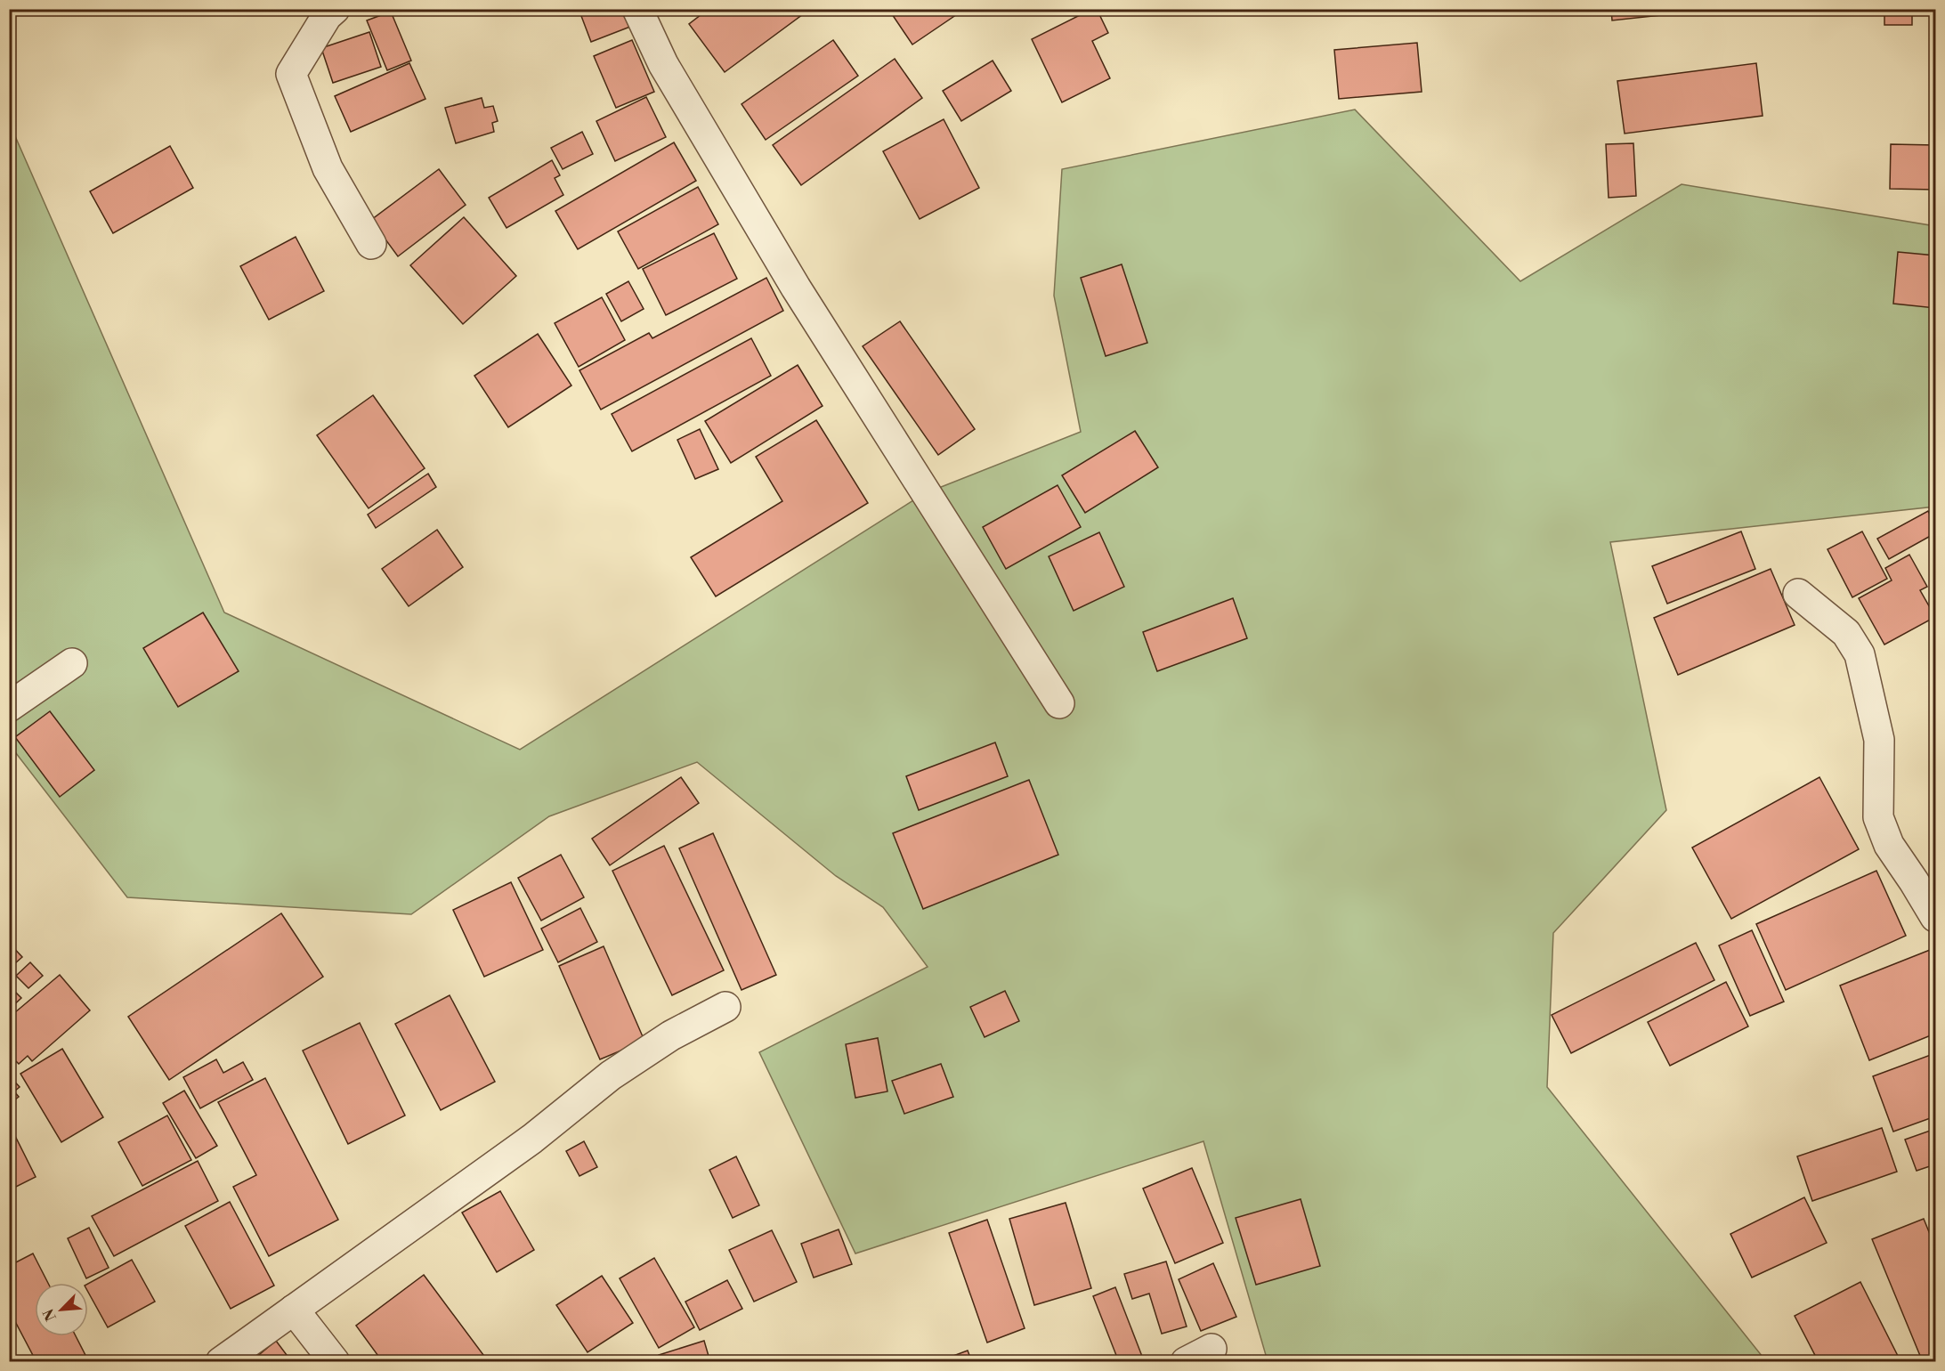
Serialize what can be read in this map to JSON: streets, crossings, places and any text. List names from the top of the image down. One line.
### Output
{"north":"bottom left"}
